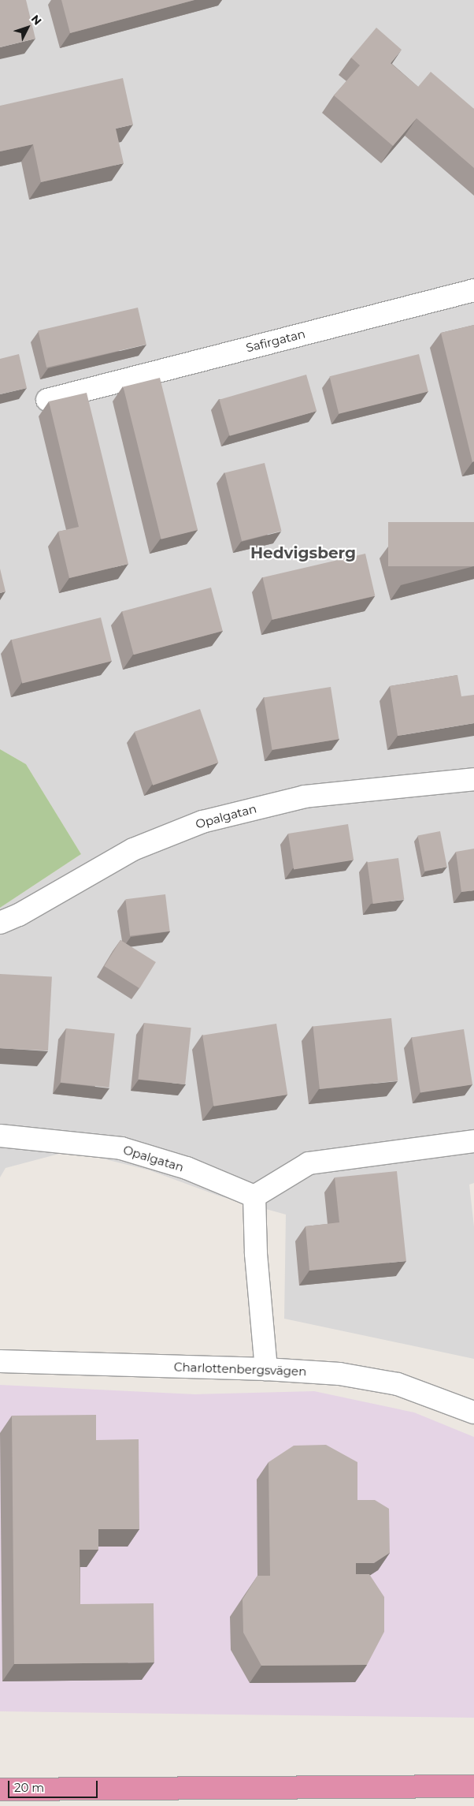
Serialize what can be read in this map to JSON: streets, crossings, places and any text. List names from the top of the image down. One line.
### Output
{"streets":{"street":["Safirgatan","Opalgatan","Charlottenbergsvägen"]},"districts":["Hedvigsberg"],"scale_bar":"20 m","north":"top right"}
